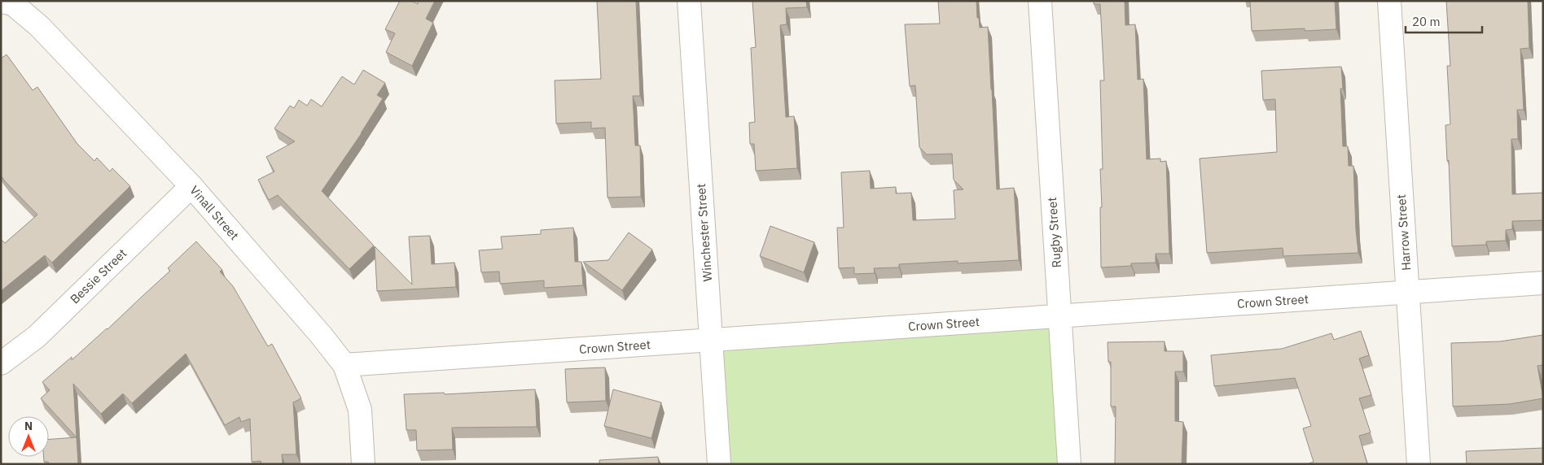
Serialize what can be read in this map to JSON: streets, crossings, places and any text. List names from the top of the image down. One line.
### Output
{"streets":{"street":["Vinall Street","Winchester Street","Rugby Street","Harrow Street","Bessie Street","Crown Street"]},"crossings":[["Vinall Street","Bessie Street"],["Vinall Street","Crown Street"],["Winchester Street","Crown Street"],["Rugby Street","Crown Street"],["Harrow Street","Crown Street"]],"scale_bar":"20 m","north":"top"}
